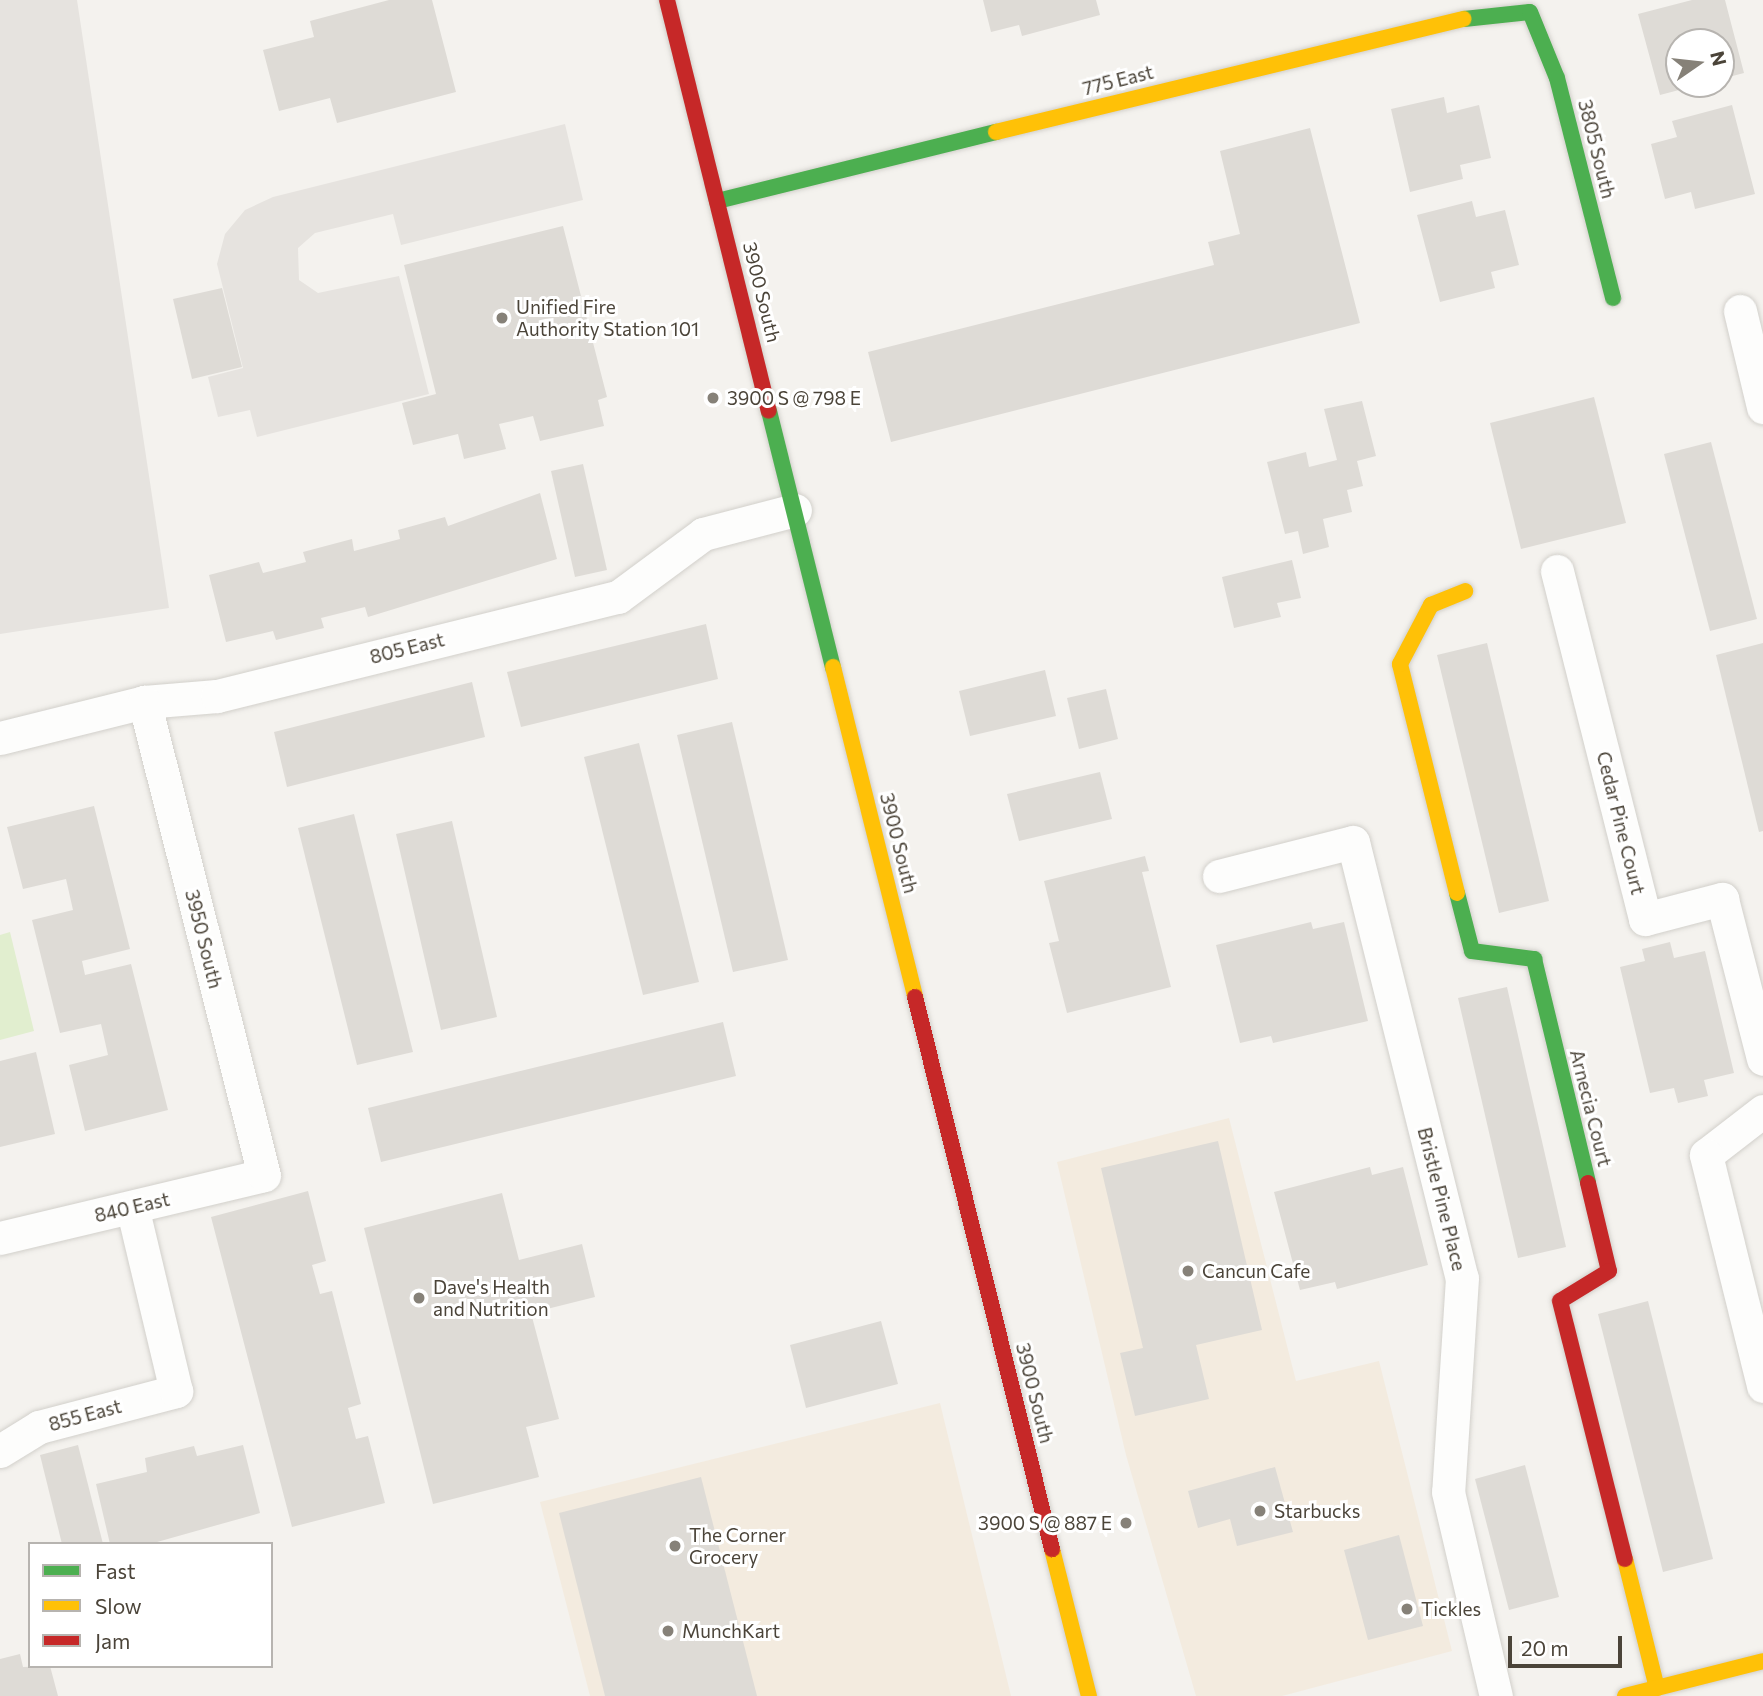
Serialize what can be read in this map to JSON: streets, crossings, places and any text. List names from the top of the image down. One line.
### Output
{"streets":{"street":["775 East","3805 South","3900 South","805 East","Cedar Pine Court","3950 South","Arnecia Court","Bristle Pine Place","840 East","855 East"]},"crossings":[["775 East","3805 South"],["775 East","3900 South"],["3900 South","805 East"],["805 East","3950 South"],["3950 South","840 East"],["840 East","855 East"]],"places":["Unified Fire Authority Station 101","3900 S @ 798 E","Cancun Cafe","Dave's Health and Nutrition","Starbucks","3900 S @ 887 E","The Corner Grocery","Tickles","MunchKart"],"legend":["Fast","Slow","Jam"],"scale_bar":"20 m","north":"right"}
